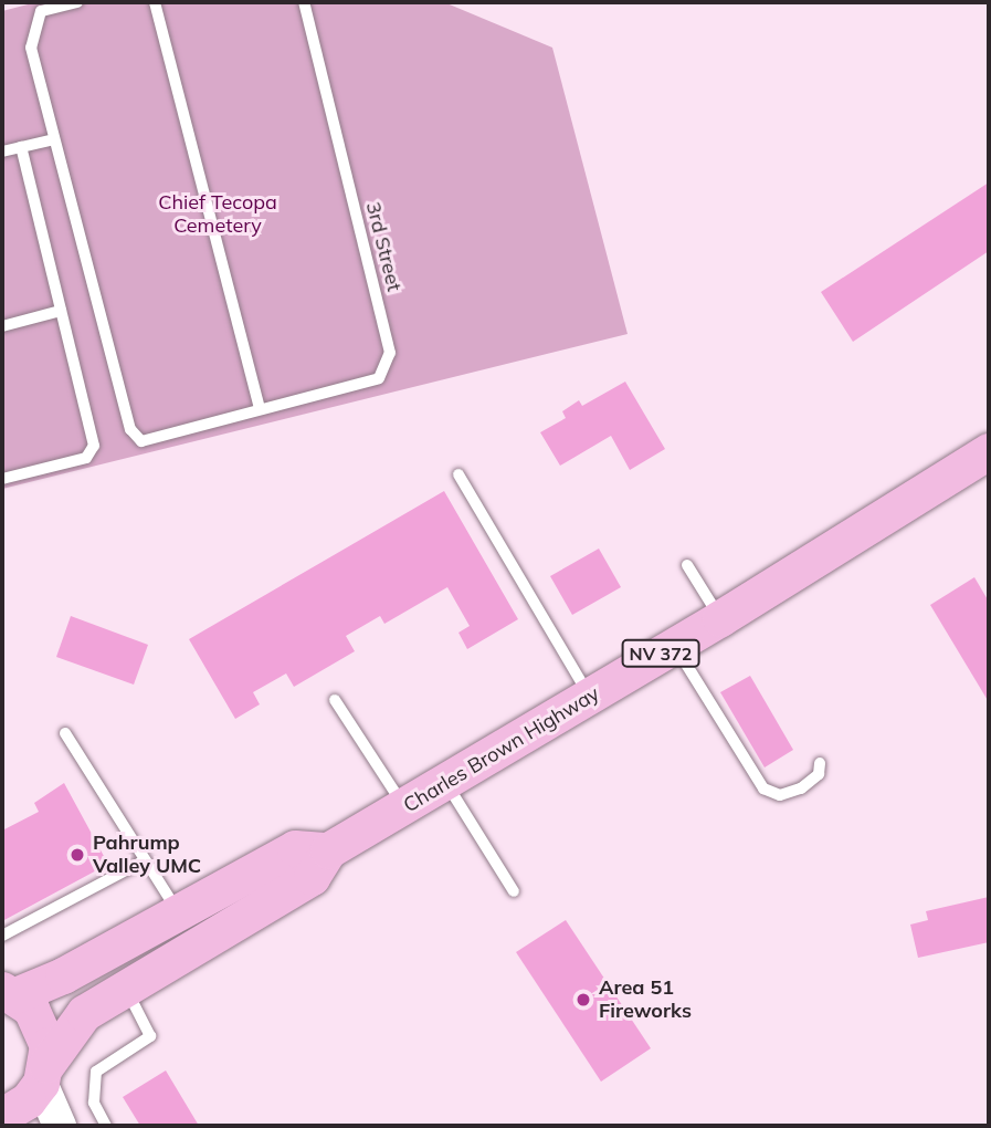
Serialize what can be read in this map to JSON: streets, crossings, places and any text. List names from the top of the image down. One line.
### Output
{"streets":{"main road":["NV 372","Charles Brown Highway"],"lane":["3rd Street"]},"crossings":[["NV 372","Charles Brown Highway"]],"parks":["Chief Tecopa Cemetery"],"places":["Pahrump Valley UMC","Area 51 Fireworks"]}
